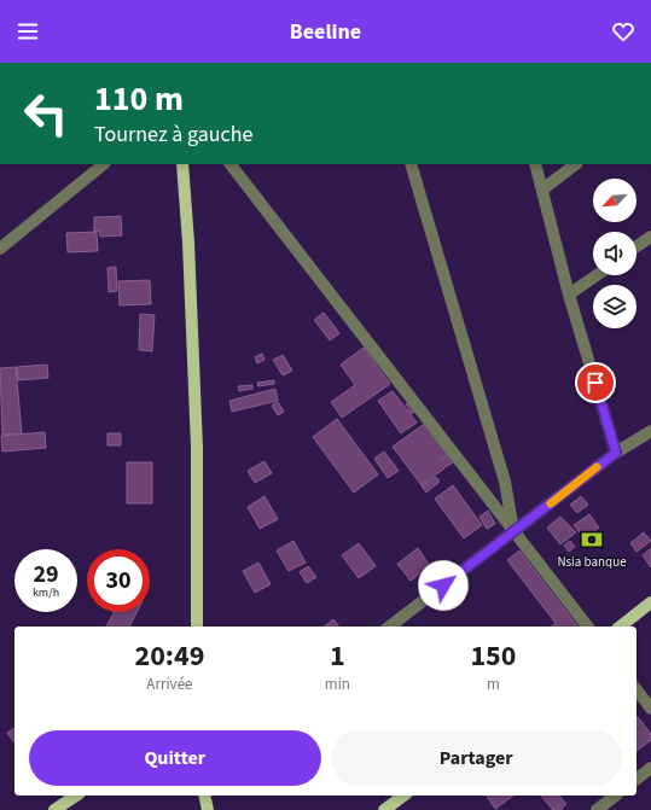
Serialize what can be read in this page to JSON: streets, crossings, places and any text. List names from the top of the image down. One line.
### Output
{"places":{"bank":["Nsia banque"]},"north":"bottom left","page":{"header":"Beeline","turn":["110 m","Tournez à gauche"],"speed":"29 km/h","limit":"30","eta":["20:49","Arrivée","1","min","150","m"],"buttons":["Quitter","Partager"]}}
